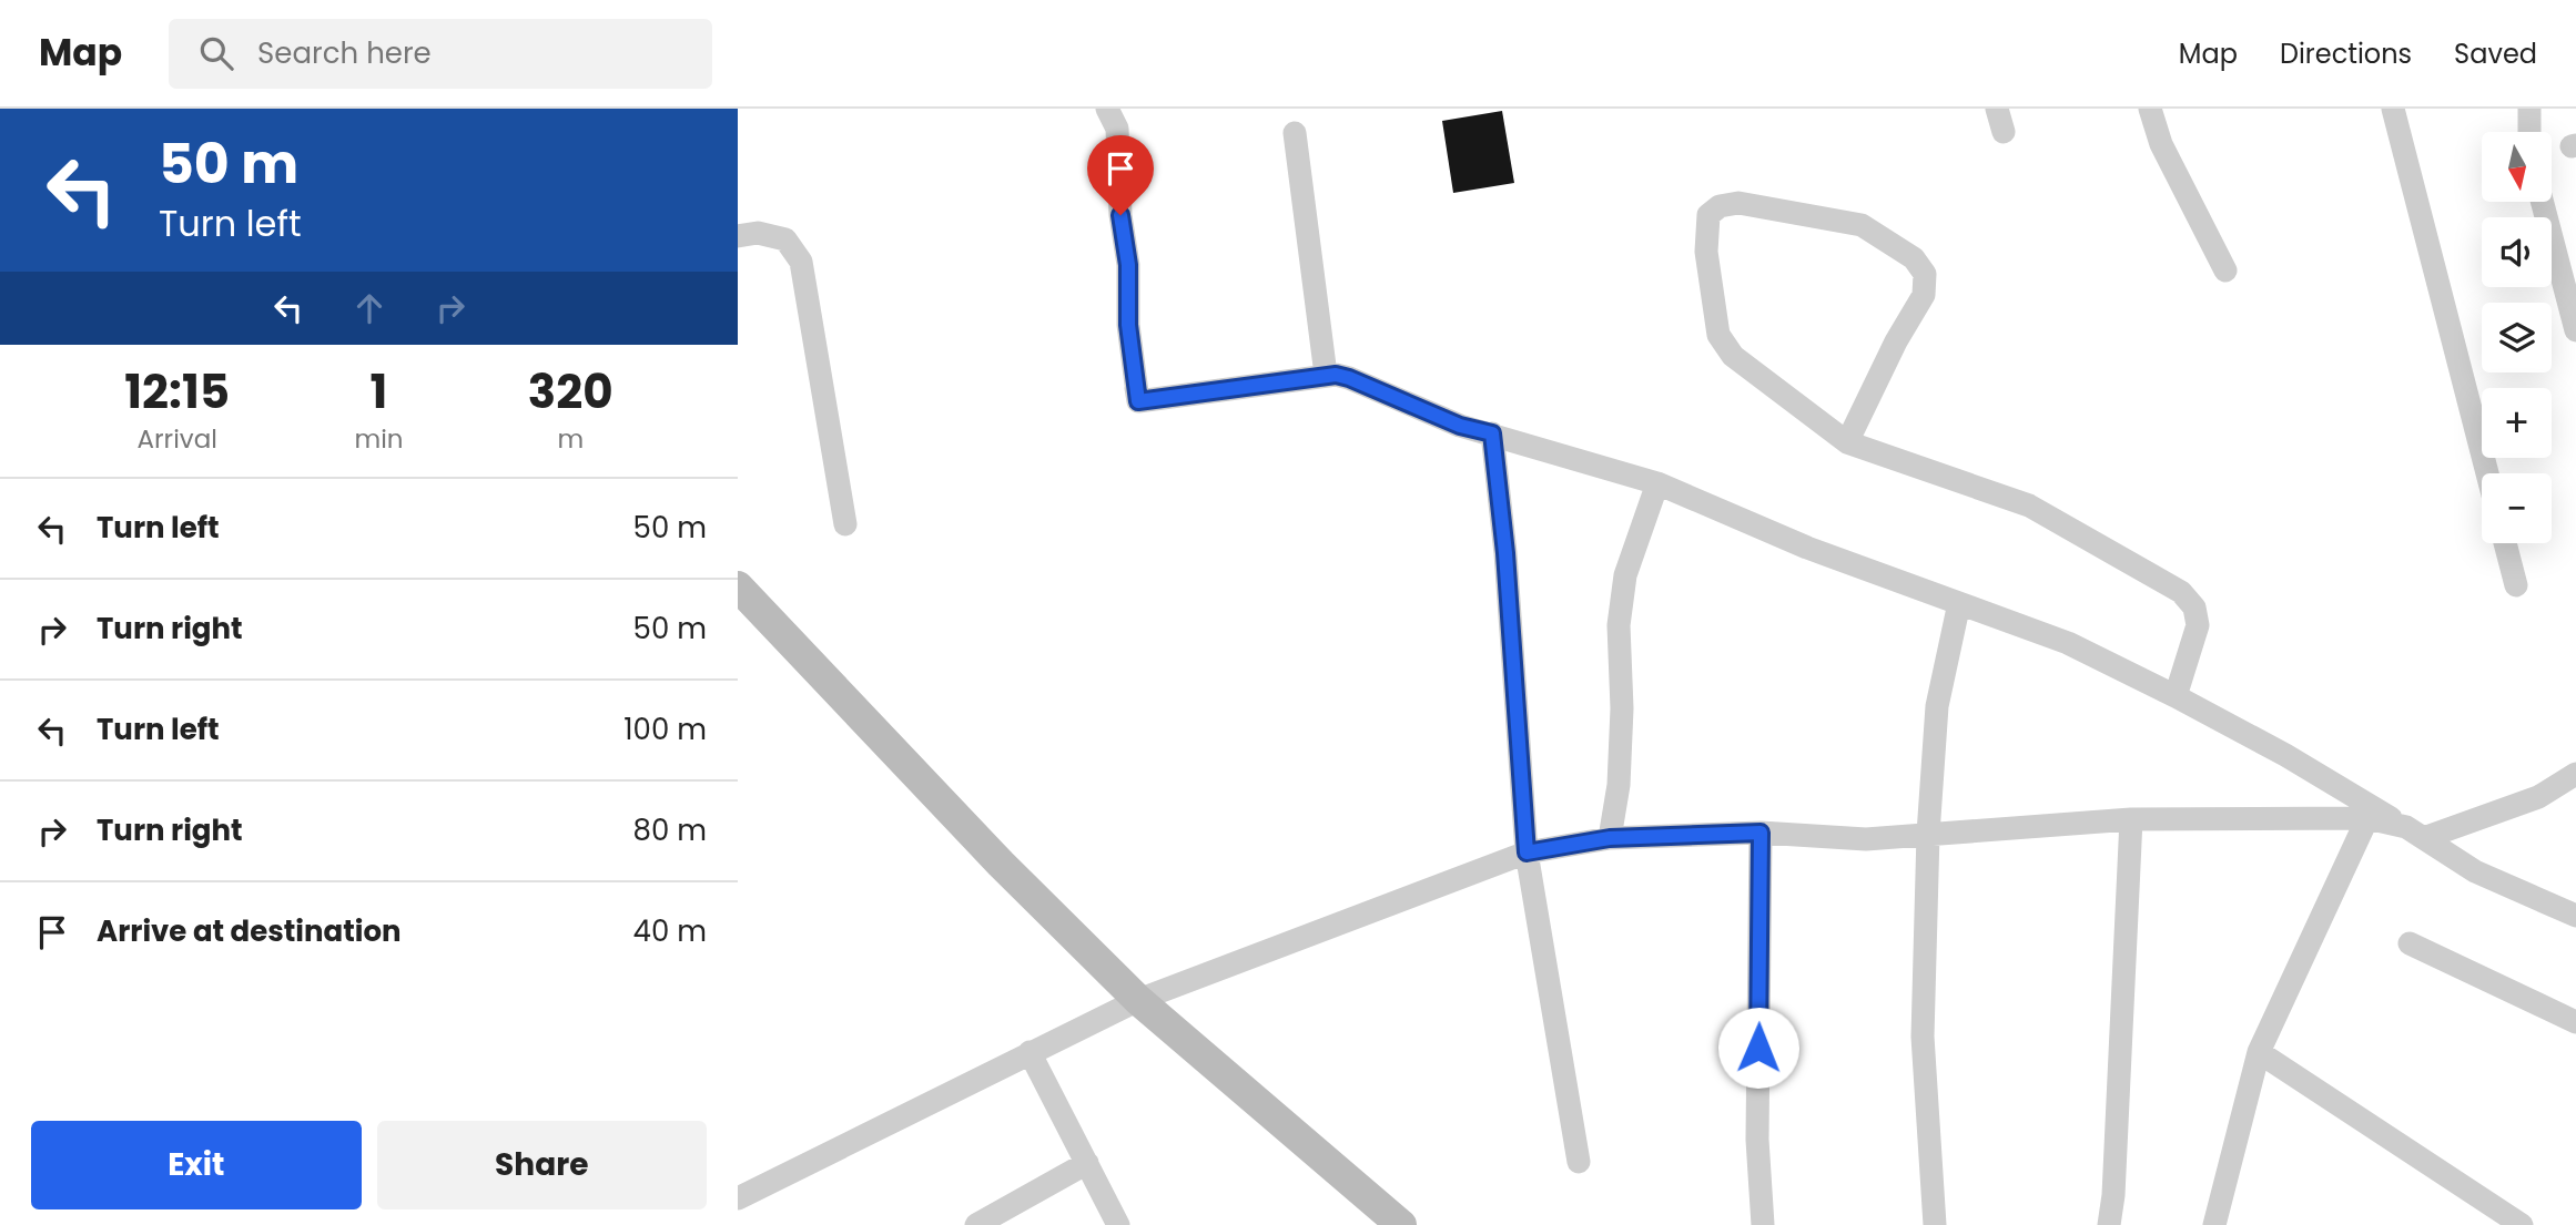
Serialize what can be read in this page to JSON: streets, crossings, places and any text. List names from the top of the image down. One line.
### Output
{"north":"bottom","page":{"header":"Map","search":"Search here","nav":["Map","Directions","Saved"],"turn":["50 m","Turn left"],"map_buttons":["+","−"],"eta":["12:15","Arrival","1","min","320","m"],"list":[{"name":"Turn left","value":"50 m"},{"name":"Turn right","value":"50 m"},{"name":"Turn left","value":"100 m"},{"name":"Turn right","value":"80 m"},{"name":"Arrive at destination","value":"40 m"}],"buttons":["Exit","Share"]}}
